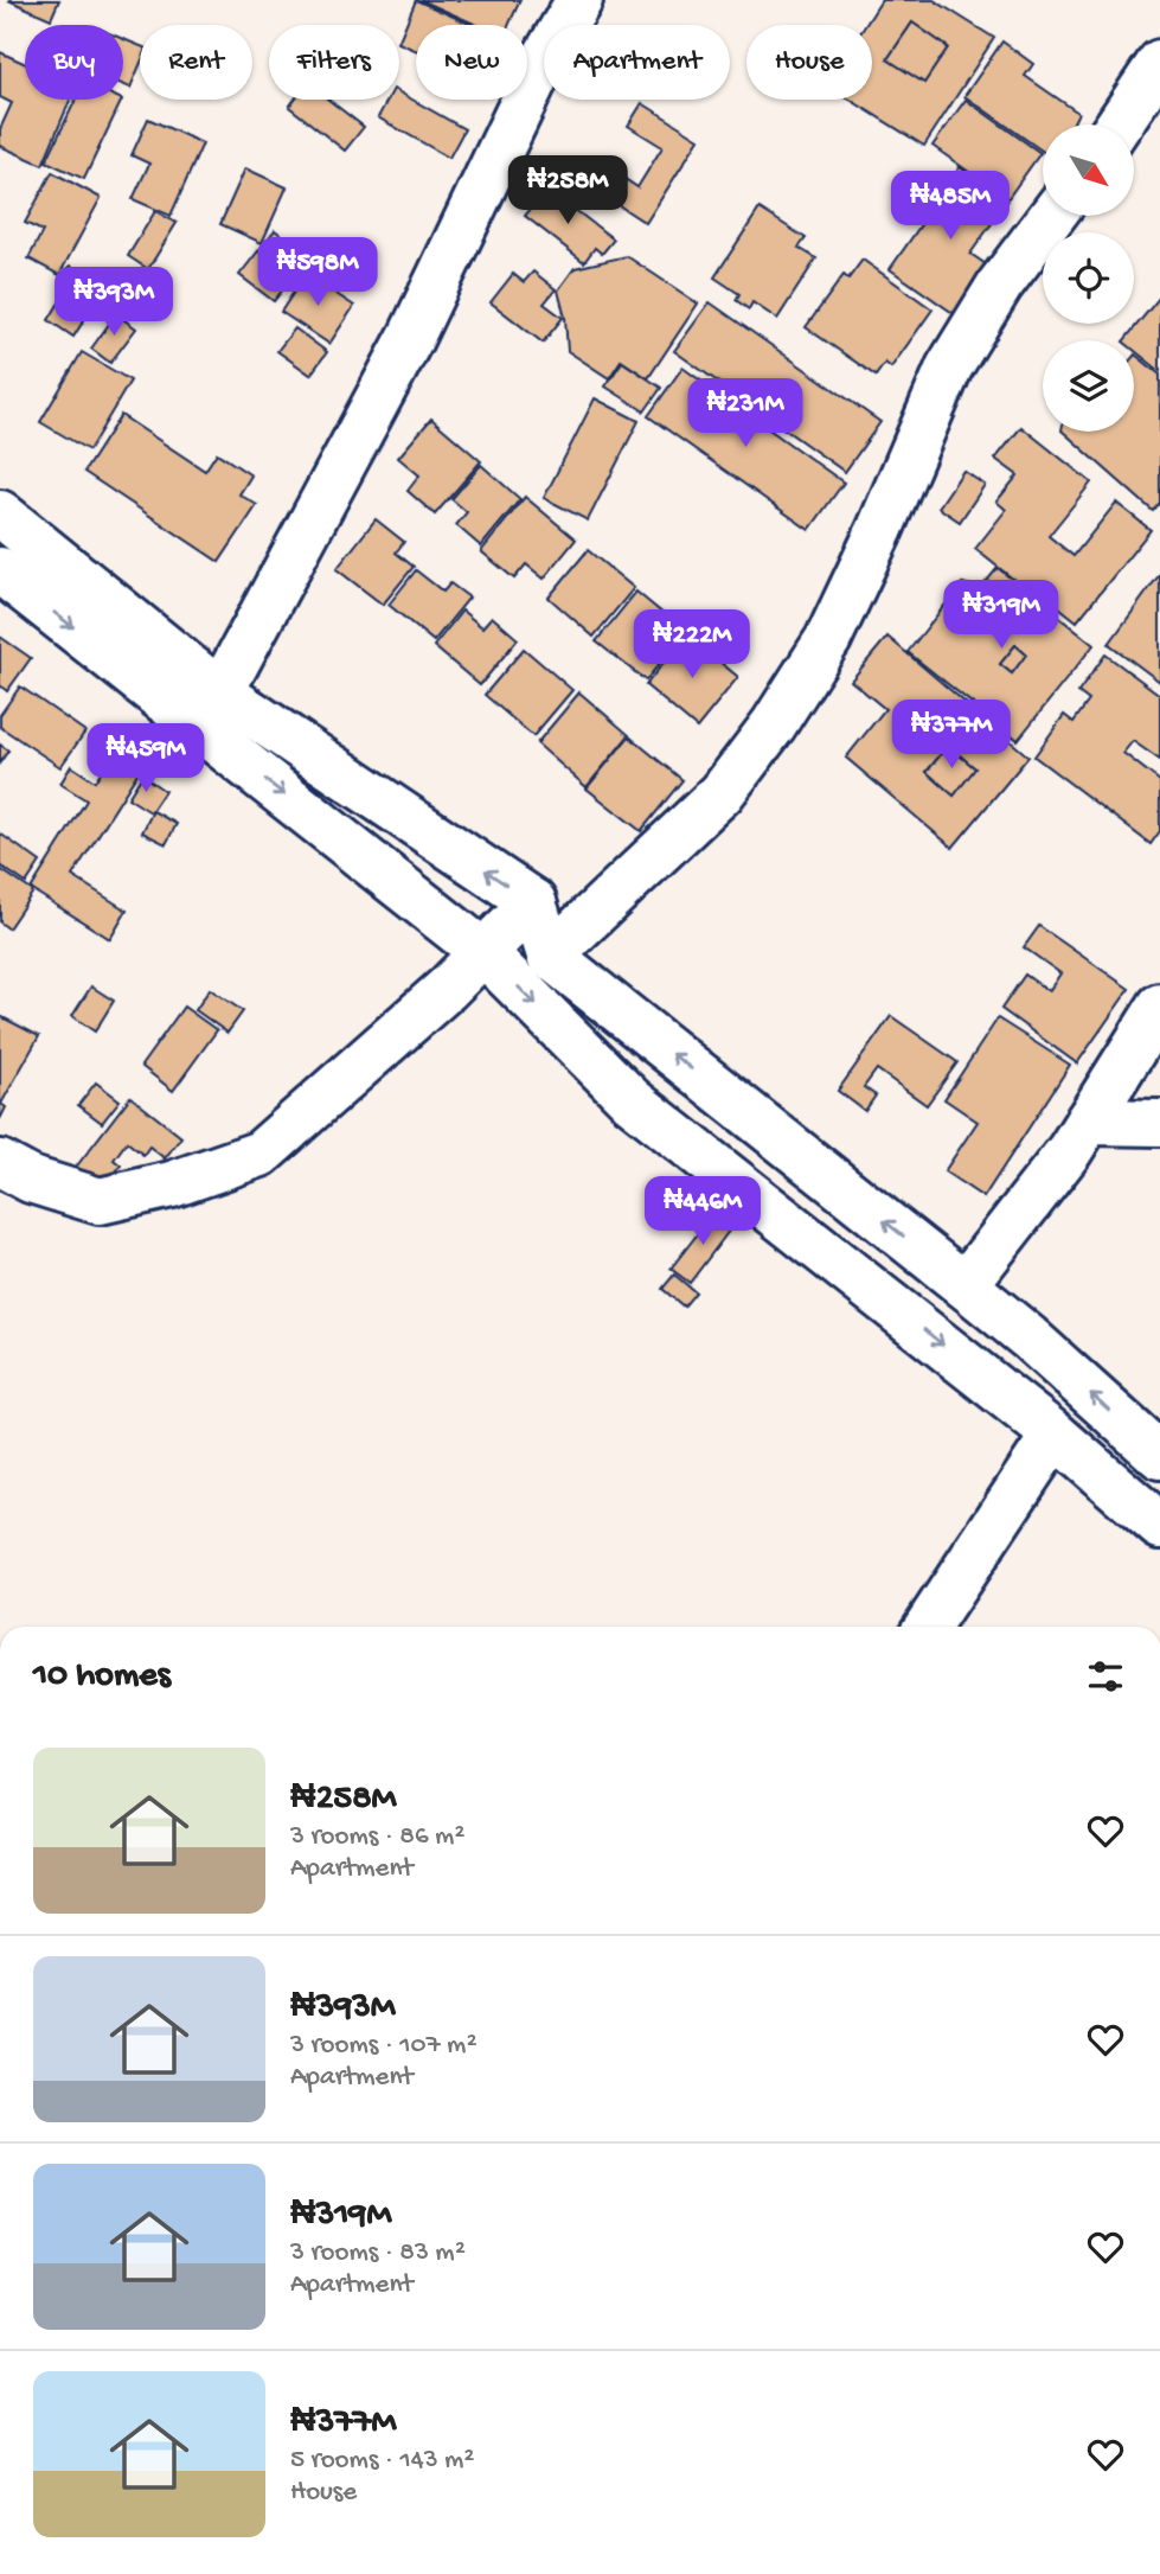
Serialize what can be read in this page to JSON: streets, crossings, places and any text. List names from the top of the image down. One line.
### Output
{"north":"bottom right","page":{"chip":["Buy","Rent","Filters","New","Apartment","House"],"price":["₦258M","₦485M","₦598M","₦393M","₦231M","₦319M","₦222M","₦377M","₦459M","₦446M"],"heading":"10 homes","list":[{"name":"₦258M","note":"3 rooms · 86 m² · Apartment"},{"name":"₦393M","note":"3 rooms · 107 m² · Apartment"},{"name":"₦319M","note":"3 rooms · 83 m² · Apartment"},{"name":"₦377M","note":"5 rooms · 143 m² · House"}]}}
